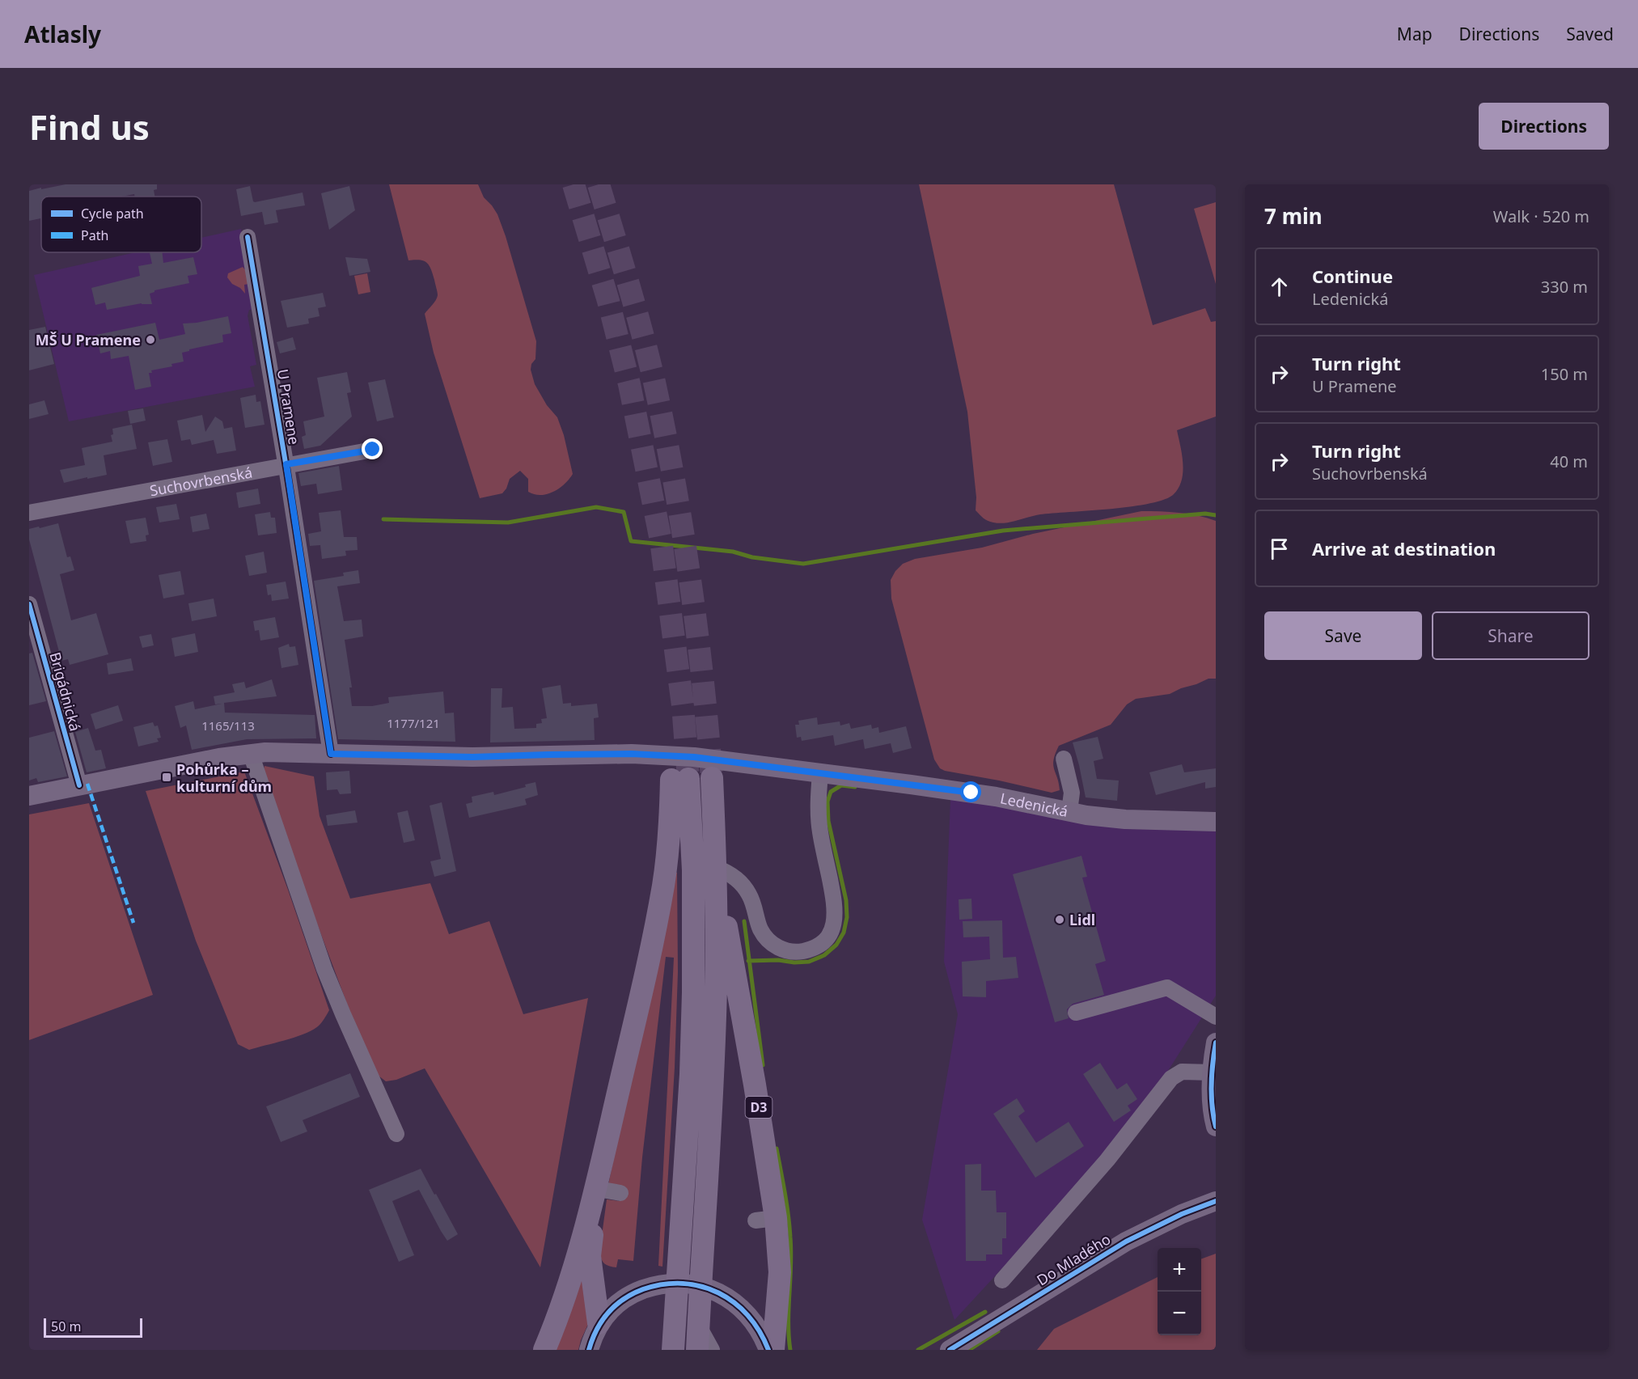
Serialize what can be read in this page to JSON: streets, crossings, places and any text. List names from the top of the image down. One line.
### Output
{"streets":{"highway":["D3"],"main road":["Ledenická","Do Mladého"],"street":["U Pramene","Suchovrbenská","Brigádnická"]},"crossings":[["U Pramene","Suchovrbenská"],["U Pramene","Ledenická"],["Brigádnická","Ledenická"]],"places":{"other":["MŠ U Pramene","Lidl"],"transit":["Pohůrka – kulturní dům"]},"house_numbers":["1177/121","1165/113"],"legend":["Cycle path","Path"],"scale_bar":"50 m","page":{"header":"Atlasly","nav":["Map","Directions","Saved"],"buttons":["Directions",["Save","Share"]],"title":"Find us","heading":["7 min","Walk · 520 m"],"list":[["Continue","Ledenická","330 m"],["Turn right","U Pramene","150 m"],["Turn right","Suchovrbenská","40 m"],"Arrive at destination"],"map_buttons":["+","−"],"scale":"50 m"}}
